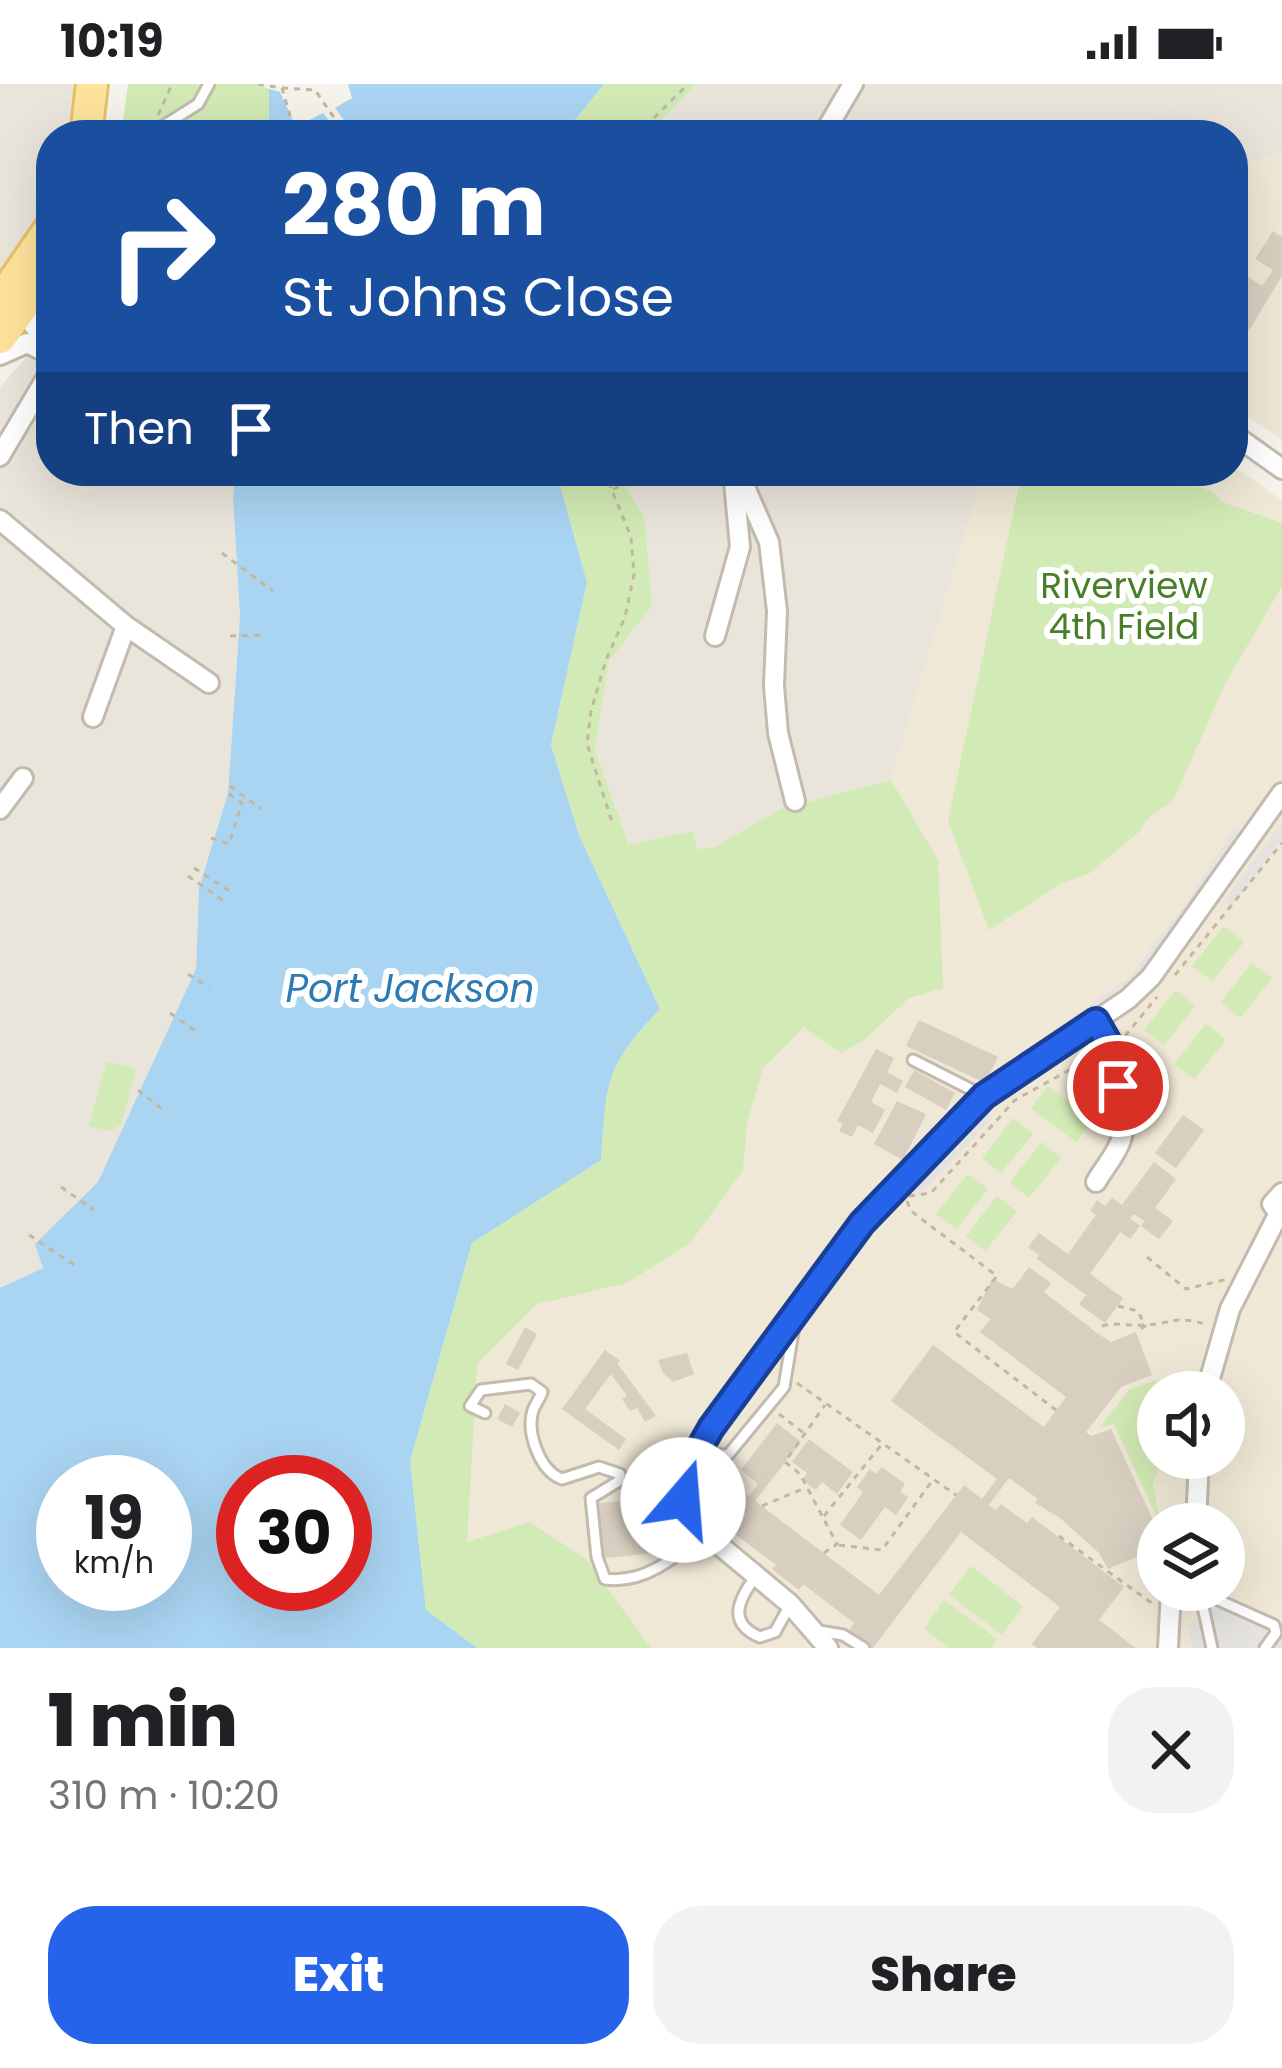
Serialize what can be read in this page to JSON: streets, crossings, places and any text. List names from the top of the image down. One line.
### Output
{"water":["Port Jackson"],"parks":["Riverview 4th Field"],"page":{"status":"10:19","turn":["280 m","St Johns Close"],"then":"Then","speed":"19 km/h","limit":"30","heading":["1 min","310 m · 10:20"],"buttons":["Exit","Share"]}}
